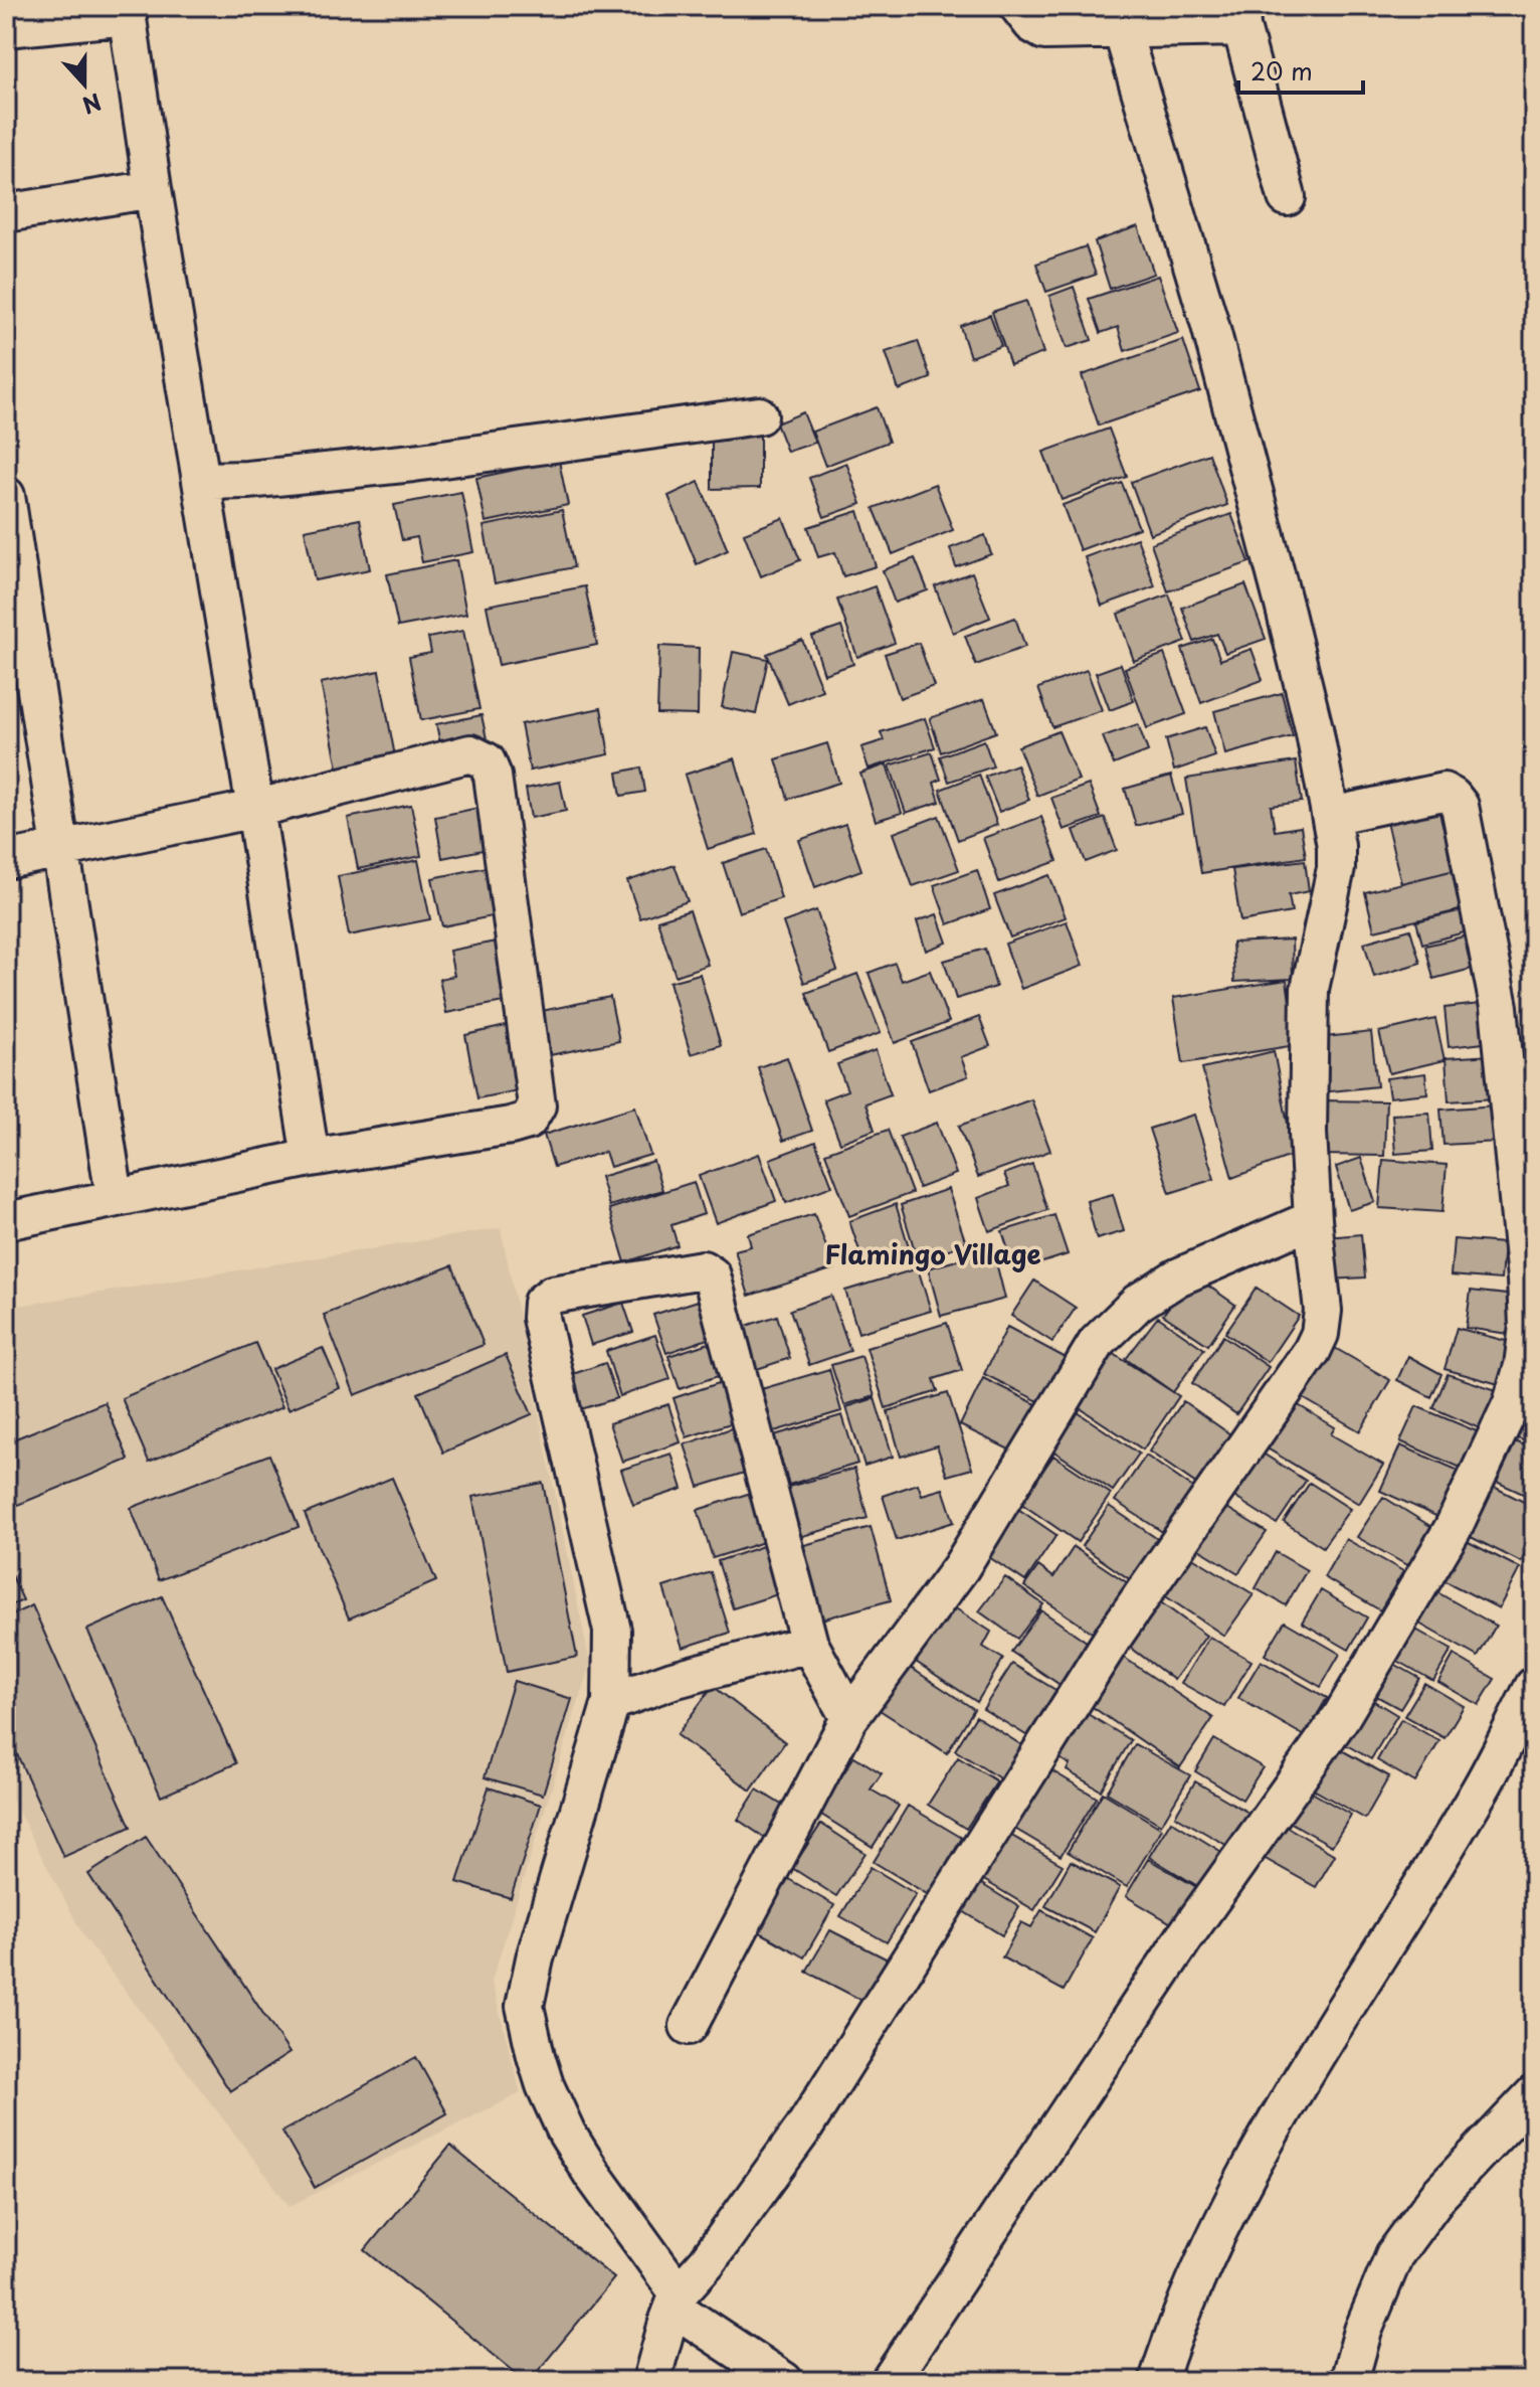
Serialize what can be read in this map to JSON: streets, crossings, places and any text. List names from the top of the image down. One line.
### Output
{"districts":["Flamingo Village"],"scale_bar":"20 m","north":"bottom"}
